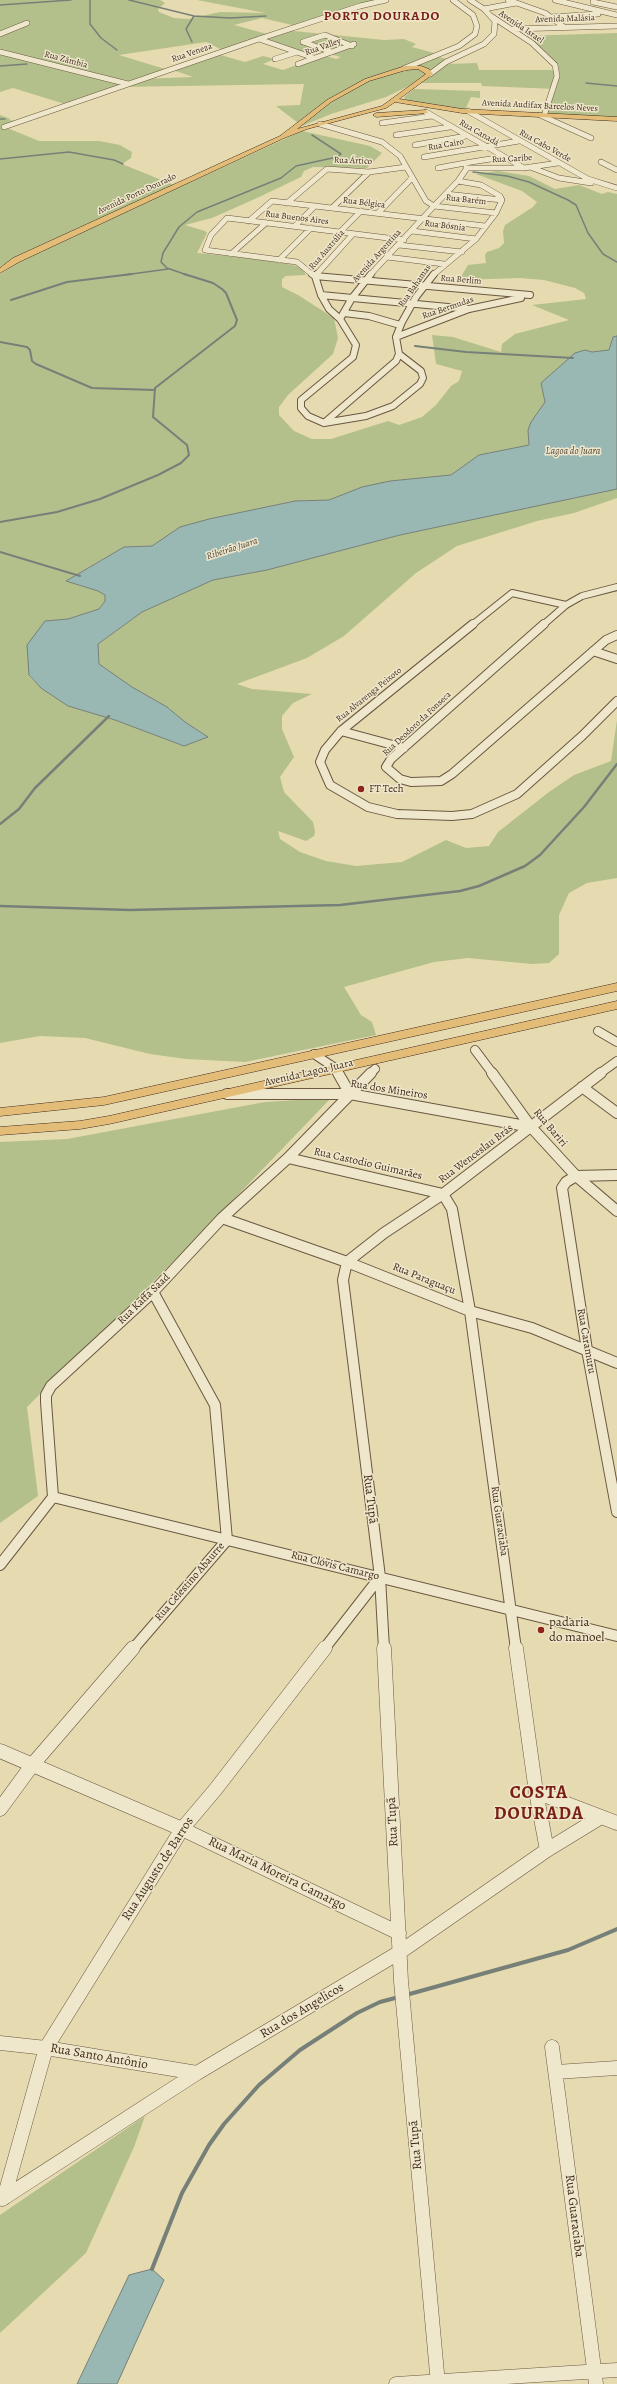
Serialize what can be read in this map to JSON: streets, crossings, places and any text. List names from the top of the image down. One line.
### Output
{"streets":{"main road":["Avenida Audifax Barcelos Neves","Avenida Porto Dourado","Avenida Lagoa Juara"],"street":["Avenida Malásia","Avenida Israel","Rua Valley","Rua Veneza","Rua Zâmbia","Rua Canadá","Rua Cairo","Rua Cabo Verde","Rua Caribe","Rua Ártico","Rua Barém","Rua Bélgica","Rua Buenos Aires","Rua Bósnia","Rua Austrália","Avenida Argentina","Rua Berlim","Rua Bahamas","Rua Bermudas","Rua Alvarenga Peixoto","Rua Deodoro da Fonseca","Rua dos Mineiros","Rua Bariri","Rua Wenceslau Brás","Rua Castodio Guimarães","Rua Paraguaçu","Rua Kaffa Saad","Rua Caramuru","Rua Tupã","Rua Guaraciaba","Rua Clóvis Camargo","Rua Celestino Abaurre","Rua Augusto de Barros","Rua Maria Moreira Camargo","Rua dos Angelicos","Rua Santo Antônio"]},"crossings":[["Avenida Malásia","Avenida Israel"],["Avenida Israel","Avenida Audifax Barcelos Neves"],["Avenida Israel","Avenida Porto Dourado"],["Rua Veneza","Rua Zâmbia"],["Avenida Audifax Barcelos Neves","Rua Canadá"],["Avenida Audifax Barcelos Neves","Rua Cabo Verde"],["Avenida Audifax Barcelos Neves","Avenida Porto Dourado"],["Rua Canadá","Rua Cairo"],["Rua Canadá","Rua Caribe"],["Rua Cairo","Rua Cabo Verde"],["Rua Cabo Verde","Rua Caribe"],["Rua Caribe","Avenida Argentina"],["Rua Ártico","Rua Bélgica"],["Rua Barém","Avenida Argentina"],["Rua Barém","Rua Bahamas"],["Rua Bélgica","Rua Buenos Aires"],["Rua Bélgica","Avenida Argentina"],["Rua Bélgica","Rua Bahamas"],["Rua Buenos Aires","Rua Austrália"],["Rua Buenos Aires","Avenida Argentina"],["Rua Bósnia","Avenida Argentina"],["Rua Bósnia","Rua Bahamas"],["Rua Austrália","Avenida Argentina"],["Rua Austrália","Rua Berlim"],["Avenida Argentina","Rua Berlim"],["Rua Berlim","Rua Bahamas"],["Rua Berlim","Rua Bermudas"],["Rua Bahamas","Rua Bermudas"],["Rua Alvarenga Peixoto","Rua Deodoro da Fonseca"],["Avenida Lagoa Juara","Rua dos Mineiros"],["Rua dos Mineiros","Rua Bariri"],["Rua dos Mineiros","Rua Wenceslau Brás"],["Rua dos Mineiros","Rua Kaffa Saad"],["Rua Bariri","Rua Wenceslau Brás"],["Rua Bariri","Rua Caramuru"],["Rua Wenceslau Brás","Rua Castodio Guimarães"],["Rua Wenceslau Brás","Rua Paraguaçu"],["Rua Wenceslau Brás","Rua Tupã"],["Rua Wenceslau Brás","Rua Guaraciaba"],["Rua Castodio Guimarães","Rua Kaffa Saad"],["Rua Castodio Guimarães","Rua Guaraciaba"],["Rua Paraguaçu","Rua Kaffa Saad"],["Rua Paraguaçu","Rua Caramuru"],["Rua Paraguaçu","Rua Tupã"],["Rua Paraguaçu","Rua Guaraciaba"],["Rua Kaffa Saad","Rua Clóvis Camargo"],["Rua Kaffa Saad","Rua Celestino Abaurre"],["Rua Tupã","Rua Clóvis Camargo"],["Rua Tupã","Rua Augusto de Barros"],["Rua Tupã","Rua Maria Moreira Camargo"],["Rua Tupã","Rua dos Angelicos"],["Rua Guaraciaba","Rua Clóvis Camargo"],["Rua Guaraciaba","Rua dos Angelicos"],["Rua Clóvis Camargo","Rua Celestino Abaurre"],["Rua Clóvis Camargo","Rua Augusto de Barros"],["Rua Celestino Abaurre","Rua Maria Moreira Camargo"],["Rua Augusto de Barros","Rua Maria Moreira Camargo"],["Rua Augusto de Barros","Rua dos Angelicos"],["Rua Augusto de Barros","Rua Santo Antônio"],["Rua dos Angelicos","Rua Santo Antônio"]],"districts":["PORTO DOURADO","COSTA DOURADA"],"water":["Lagoa do Juara","Ribeirão Juara"],"places":["FT Tech","padaria do manoel"]}
